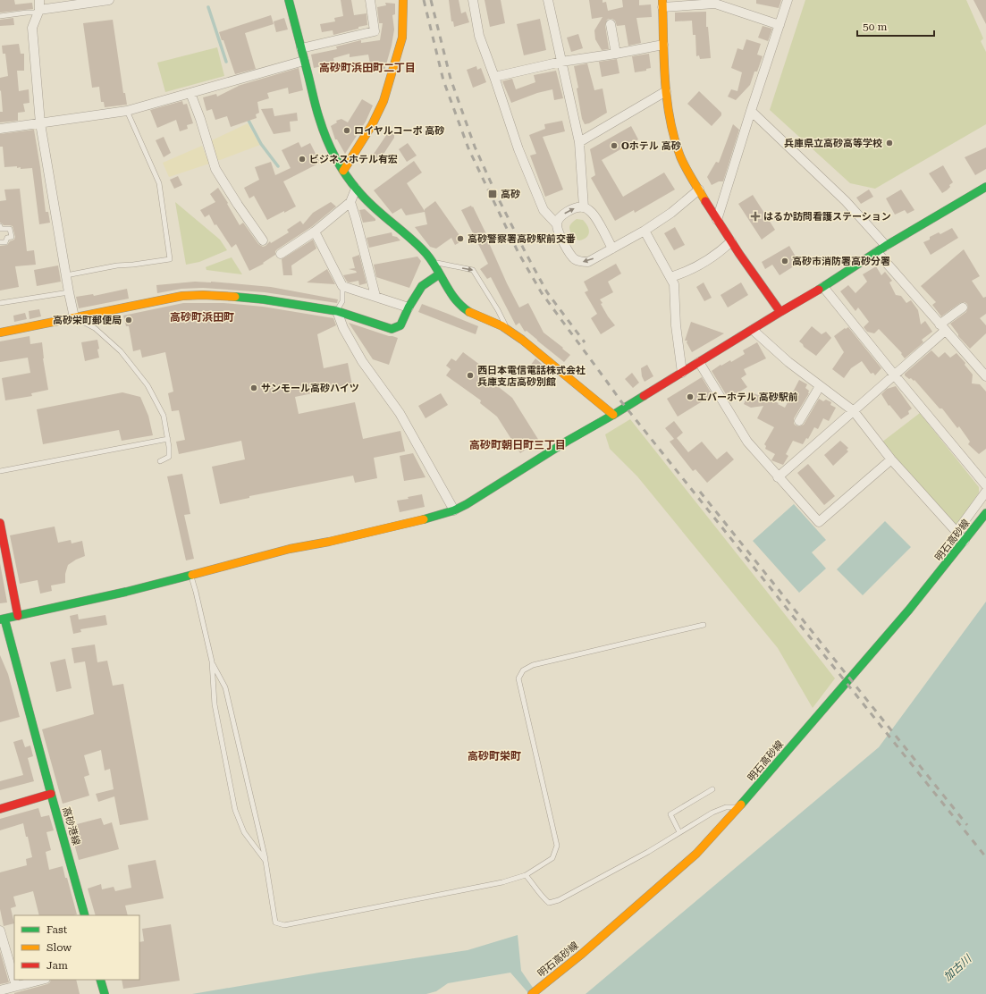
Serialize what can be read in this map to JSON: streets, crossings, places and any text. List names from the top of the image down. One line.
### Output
{"streets":{"street":["明石高砂線","高砂港線"]},"districts":["高砂町浜田町二丁目","高砂町浜田町","高砂町朝日町三丁目","高砂町栄町"],"water":["加古川"],"places":{"other":["ロイヤルコーポ 高砂","兵庫県立高砂高等学校","Oホテル 高砂","ビジネスホテル有宏","高砂警察署高砂駅前交番","高砂市消防署高砂分署","高砂栄町郵便局","西日本電信電話株式会社 兵庫支店高砂別館","サンモール高砂ハイツ","エバーホテル 高砂駅前"],"transit":["高砂"],"health":["はるか訪問看護ステーション"]},"legend":["Fast","Slow","Jam"],"scale_bar":"50 m"}
